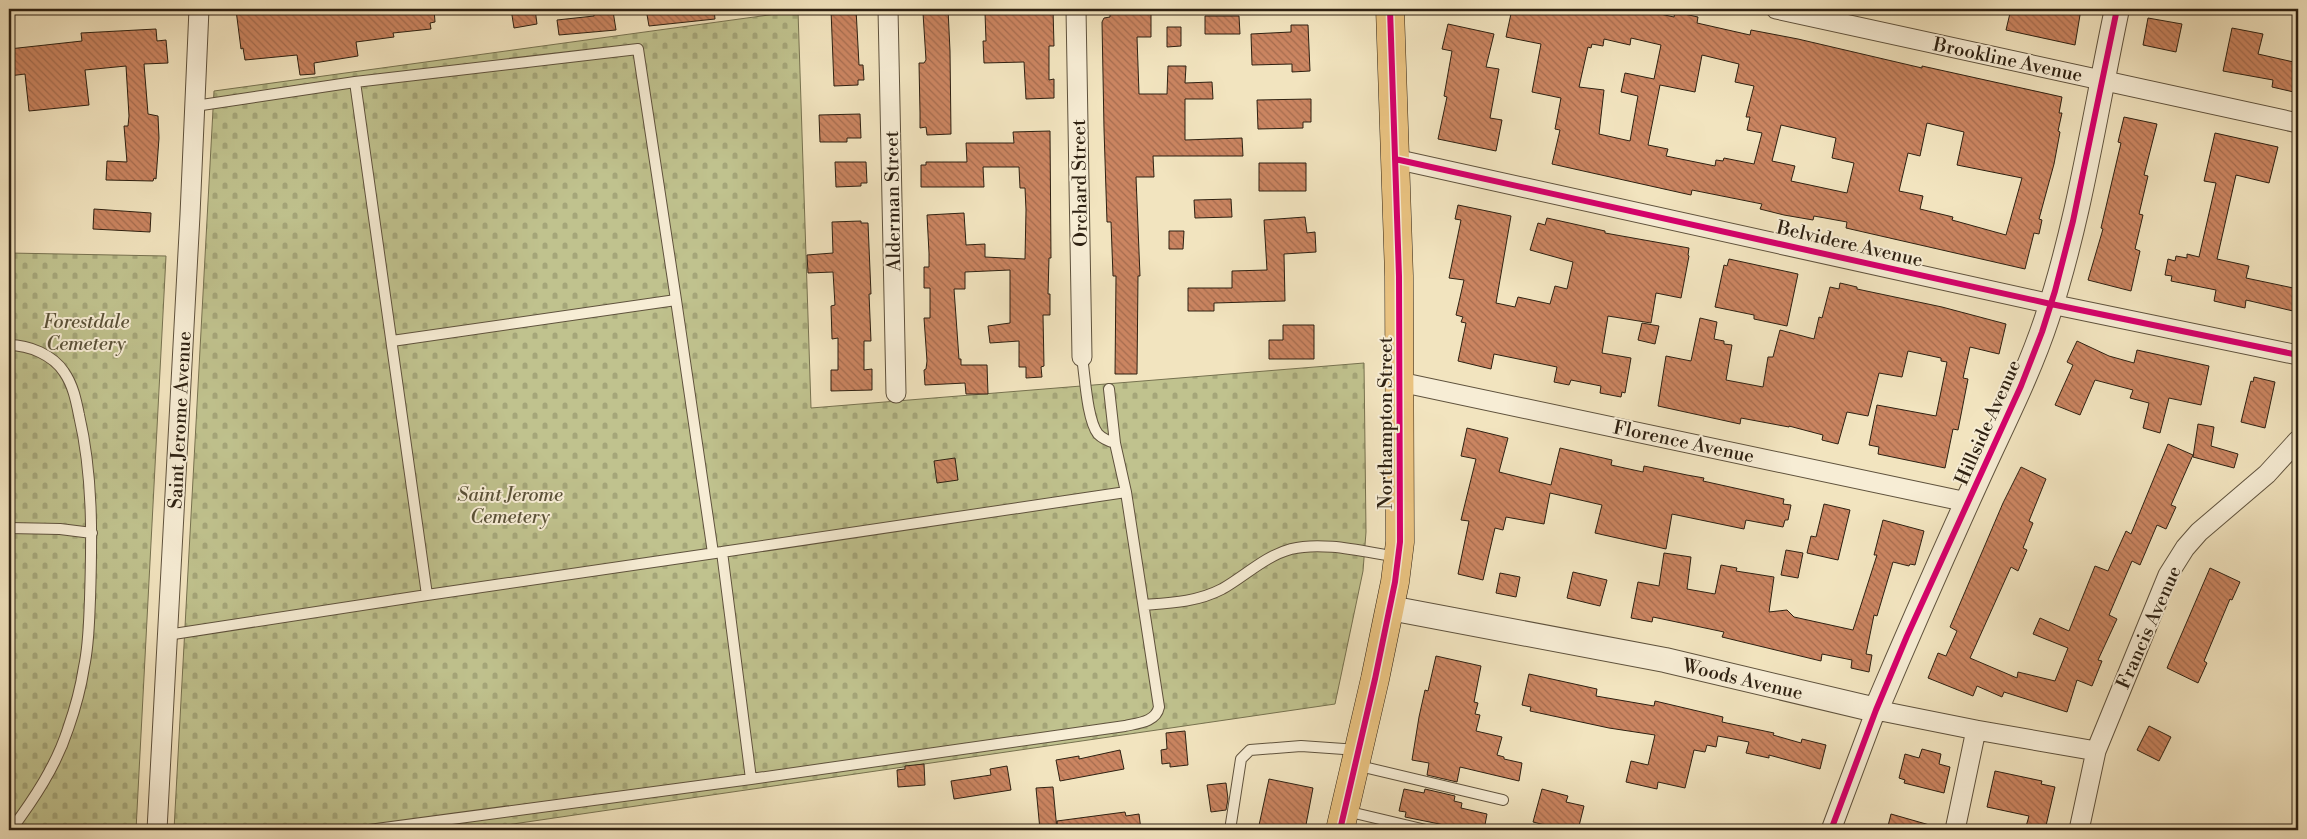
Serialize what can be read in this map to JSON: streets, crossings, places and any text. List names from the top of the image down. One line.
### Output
{"streets":{"main road":["Northampton Street"],"street":["Brookline Avenue","Orchard Street","Alderman Street","Belvidere Avenue","Saint Jerome Avenue","Hillside Avenue","Florence Avenue","Francis Avenue","Woods Avenue"]},"crossings":[["Brookline Avenue","Hillside Avenue"],["Belvidere Avenue","Hillside Avenue"],["Belvidere Avenue","Northampton Street"],["Hillside Avenue","Florence Avenue"],["Hillside Avenue","Woods Avenue"],["Northampton Street","Florence Avenue"],["Northampton Street","Woods Avenue"],["Francis Avenue","Woods Avenue"]],"parks":["Forestdale Cemetery","Saint Jerome Cemetery"]}
